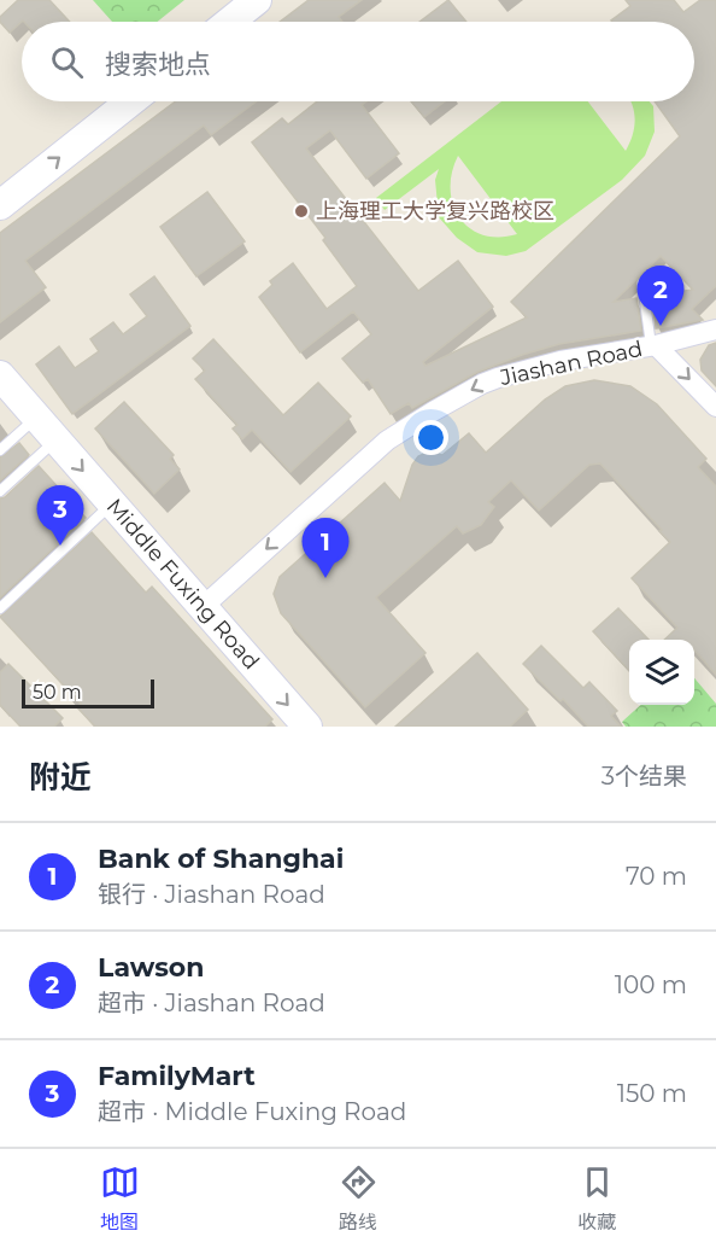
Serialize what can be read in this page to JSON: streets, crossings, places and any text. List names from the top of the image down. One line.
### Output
{"streets":{"main road":["Middle Fuxing Road"],"street":["Jiashan Road"]},"crossings":[["Jiashan Road","Middle Fuxing Road"]],"one_way":["Jiashan Road","Middle Fuxing Road"],"places":["上海理工大学复兴路校区"],"scale_bar":"50 m","page":{"search":"搜索地点","pins":["2","3","1"],"scale":"50 m","heading":["附近","3个结果"],"list":[{"mark":"1","name":"Bank of Shanghai","note":"银行 · Jiashan Road","value":"70 m"},{"mark":"2","name":"Lawson","note":"超市 · Jiashan Road","value":"100 m"},{"mark":"3","name":"FamilyMart","note":"超市 · Middle Fuxing Road","value":"150 m"}],"nav":["地图","路线","收藏"]}}
